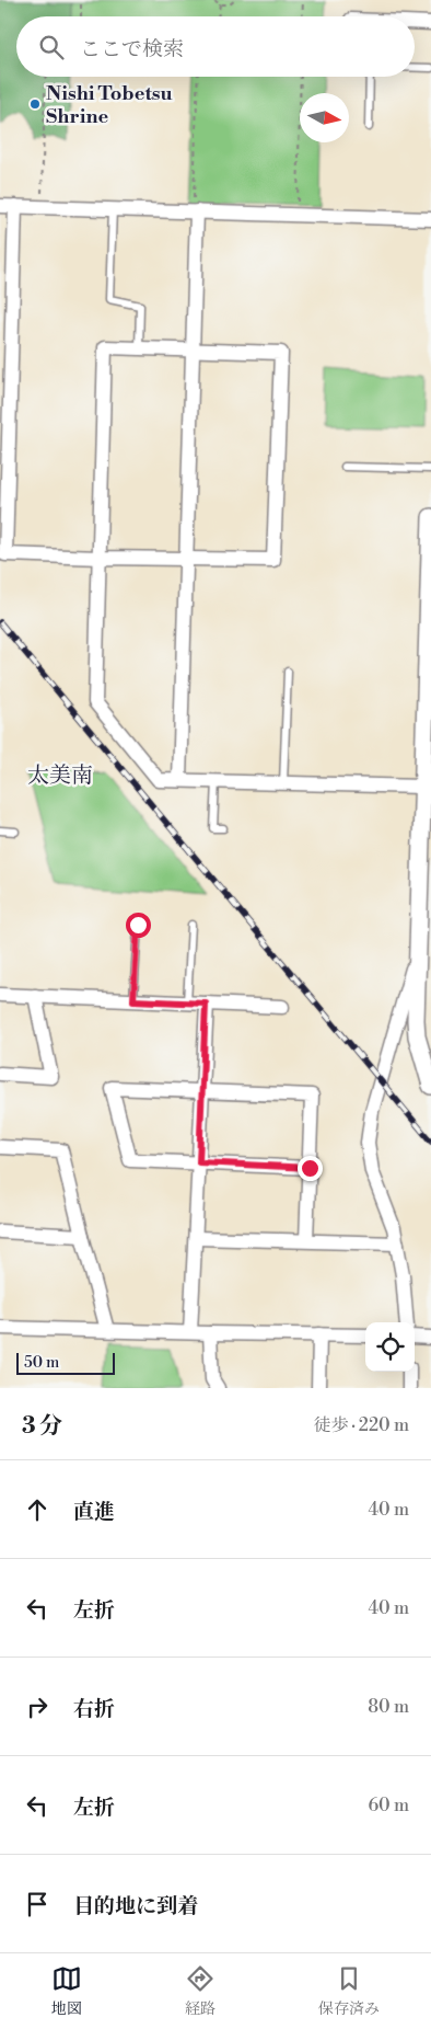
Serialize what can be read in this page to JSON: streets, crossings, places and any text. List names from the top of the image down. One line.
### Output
{"districts":["太美南"],"places":["Nishi Tobetsu Shrine"],"scale_bar":"50 m","north":"right","page":{"search":"ここで検索","scale":"50 m","heading":["3 分","徒歩 · 220 m"],"list":[["直進","40 m"],["左折","40 m"],["右折","80 m"],["左折","60 m"],"目的地に到着"],"nav":["地図","経路","保存済み"]}}
